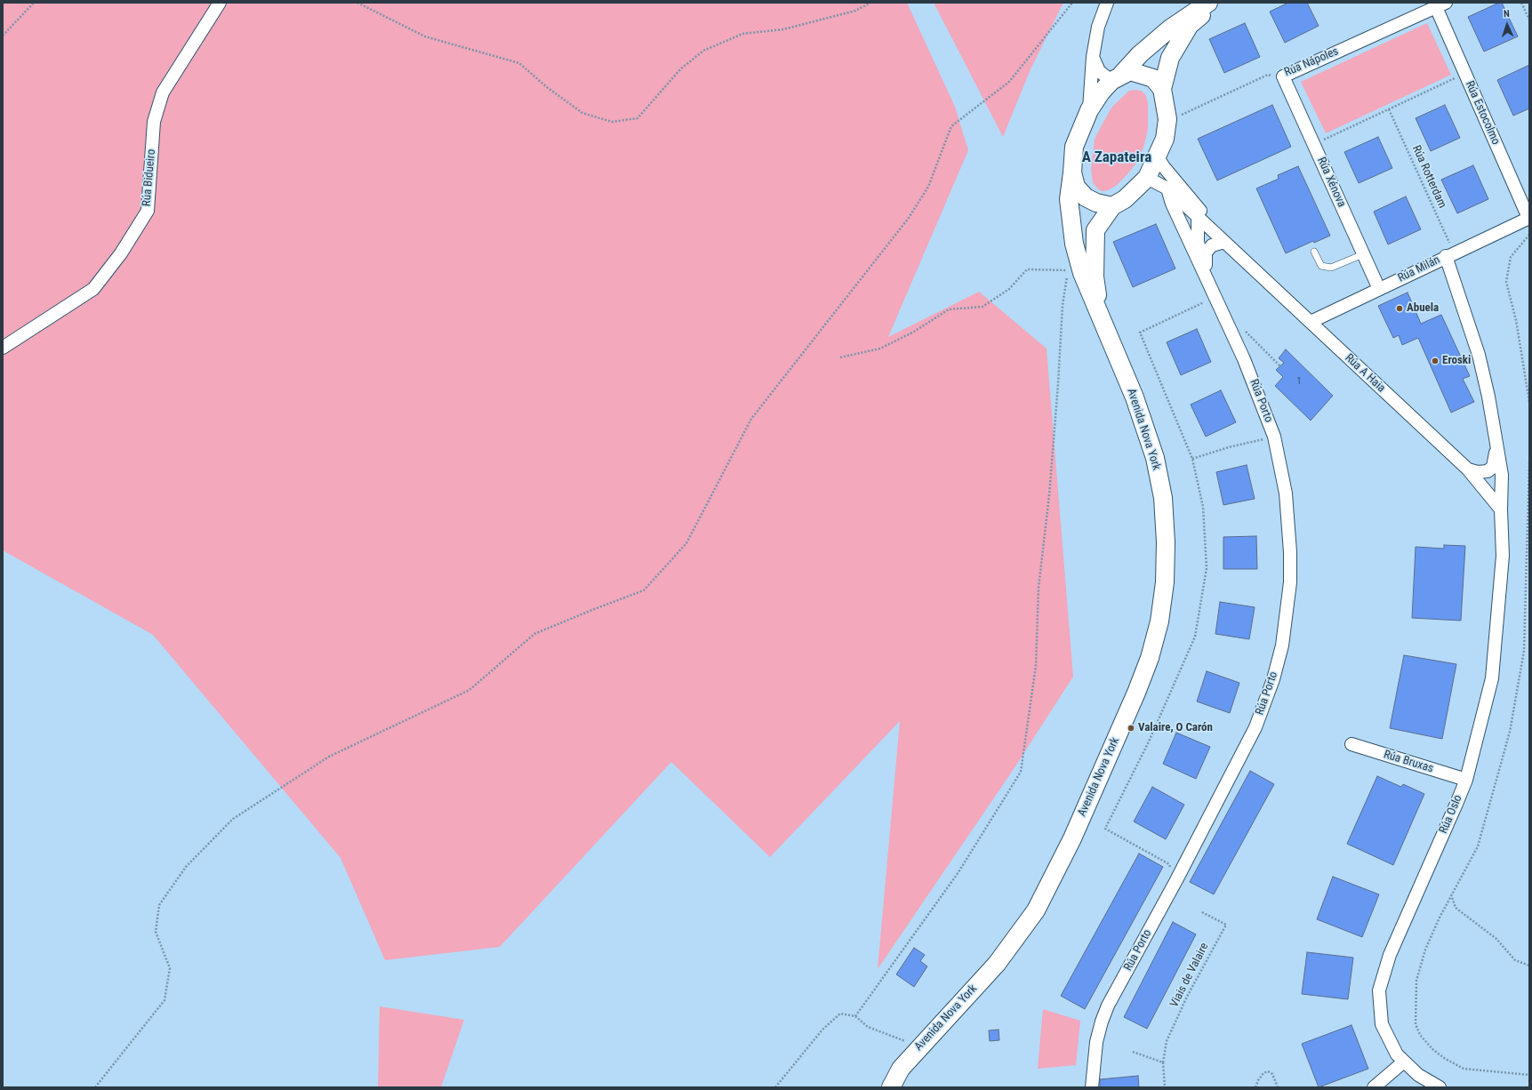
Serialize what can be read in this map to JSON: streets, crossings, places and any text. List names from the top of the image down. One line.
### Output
{"streets":{"street":["Rúa Nápoles","Rúa Estocolmo","Rúa Bidueiro","Rúa Xénova","Rúa Milán","Rúa A Haia","Rúa Porto","Avenida Nova York","Rúa Bruxas","Rúa Oslo"],"path":["Rúa Rotterdam","Viais de Valaire"]},"crossings":[["Rúa Nápoles","Rúa Estocolmo"],["Rúa Nápoles","Rúa Xénova"],["Rúa Estocolmo","Rúa Milán"],["Rúa Rotterdam","Rúa Milán"],["Rúa Xénova","Rúa Milán"],["Rúa Milán","Rúa A Haia"],["Rúa A Haia","Rúa Porto"],["Rúa A Haia","Avenida Nova York"],["Rúa A Haia","Rúa Oslo"],["Rúa Bruxas","Rúa Oslo"]],"districts":["A Zapateira"],"places":["Abuela","Eroski","Valaire, O Carón"],"house_numbers":["1"],"north":"top"}
